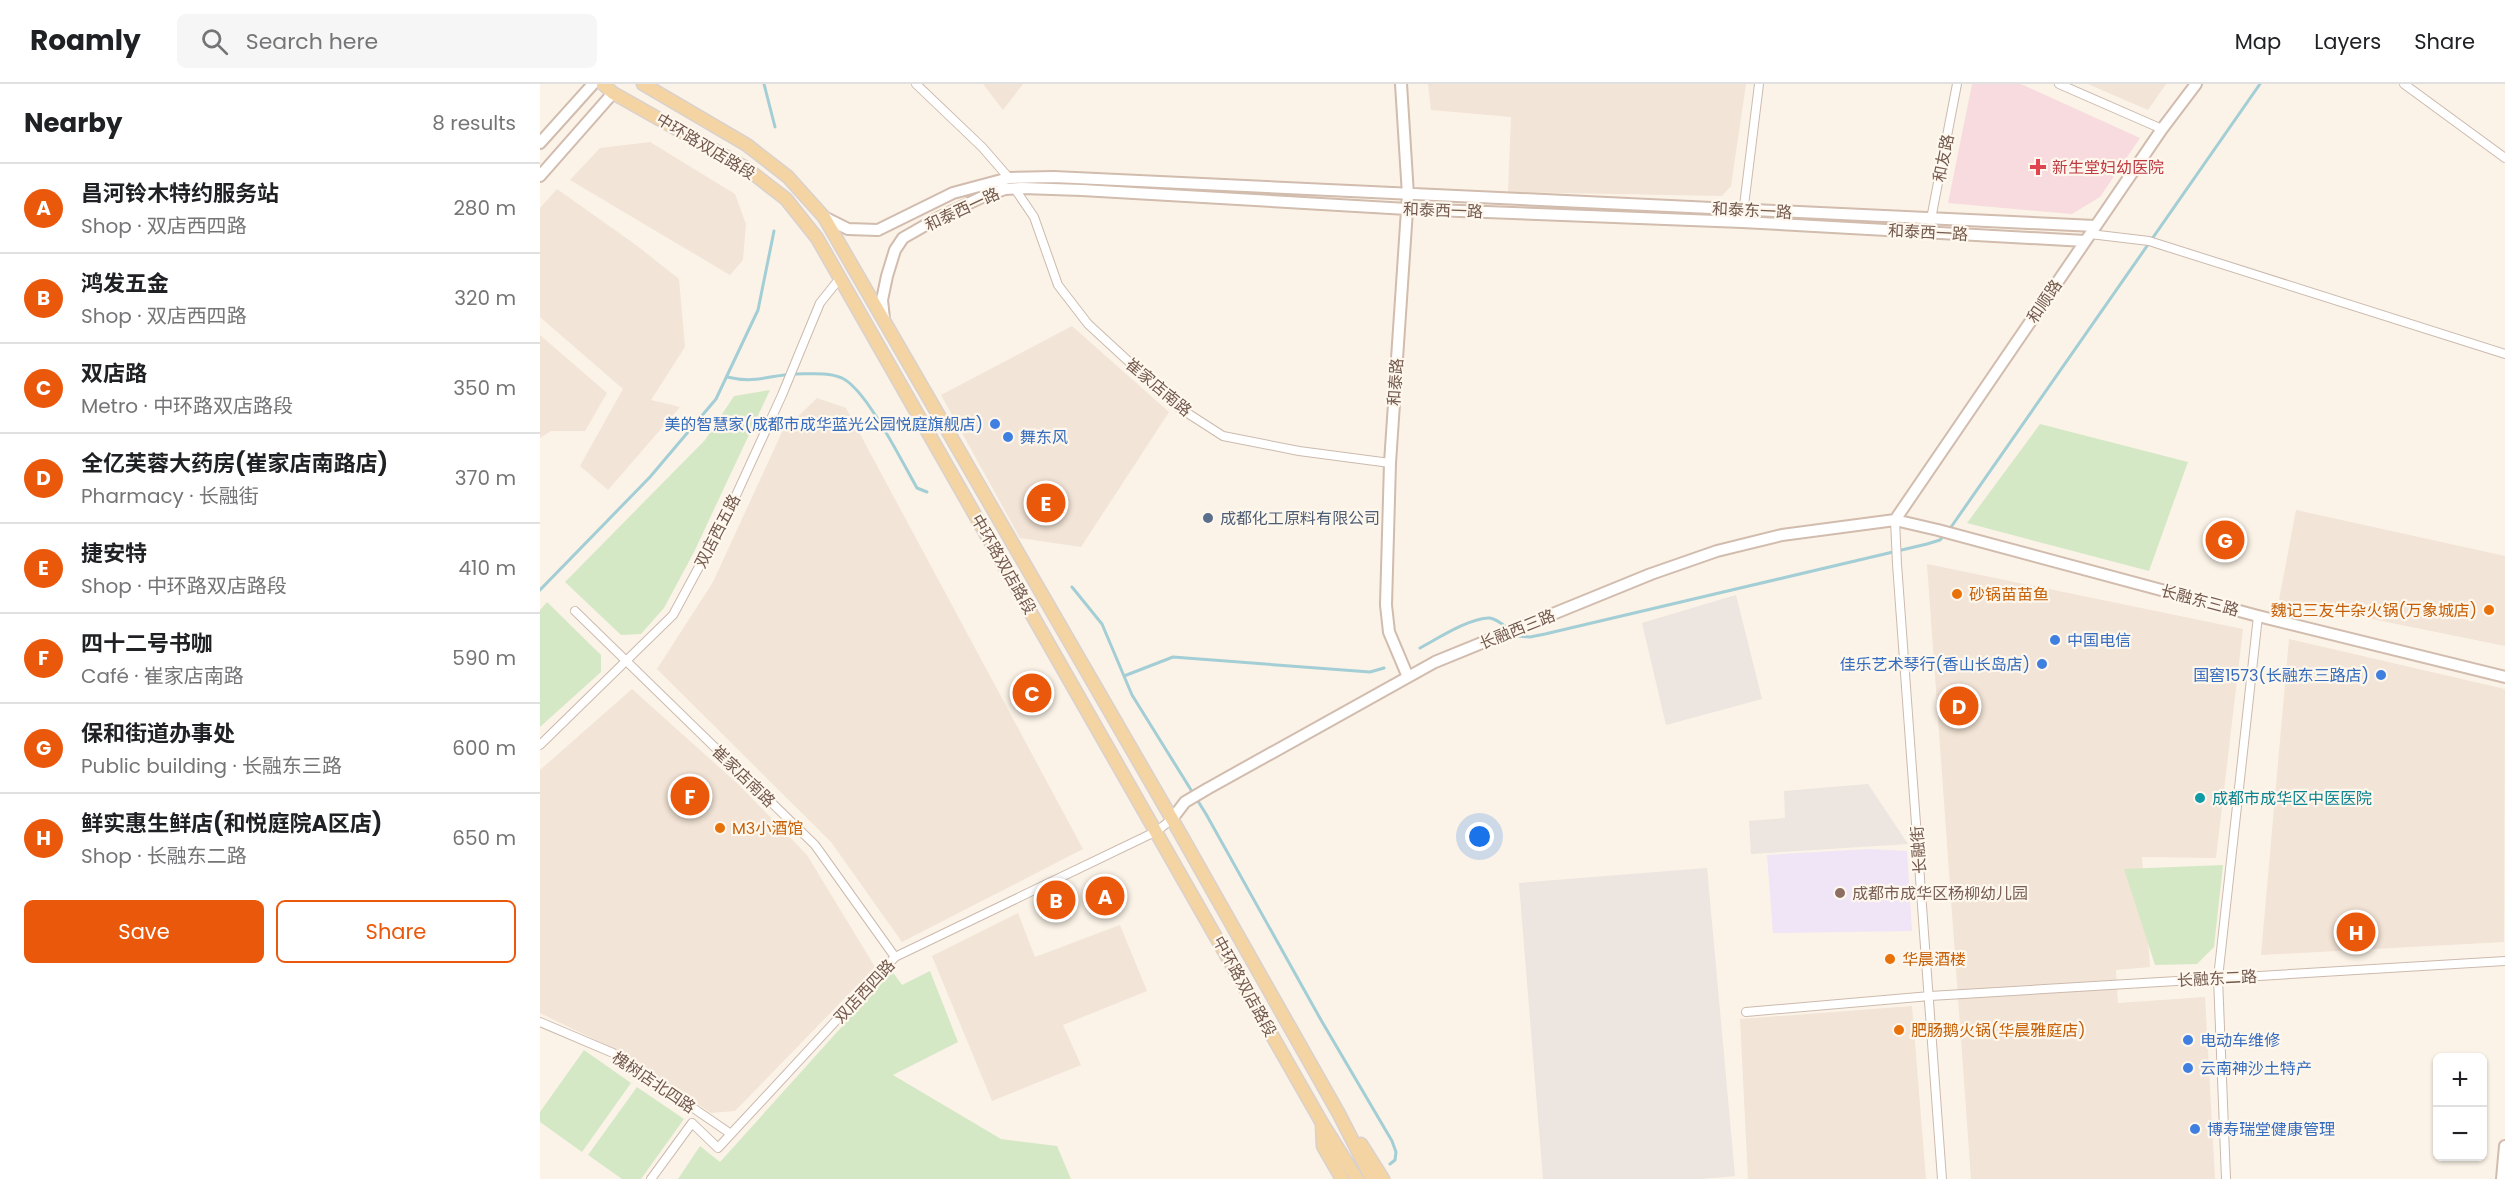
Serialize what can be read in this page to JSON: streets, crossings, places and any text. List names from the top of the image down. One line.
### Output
{"streets":{"main road":["中环路双店路段"],"street":["和友路","和泰西一路","和泰东一路","和顺路","和泰路","崔家店南路","双店西五路","长融东三路","长融西三路","长融街","长融东二路","双店西四路","槐树店北四路"]},"crossings":[["中环路双店路段","和泰西一路"],["中环路双店路段","双店西五路"],["中环路双店路段","长融西三路"],["中环路双店路段","双店西四路"],["和友路","和泰西一路"],["和友路","和泰东一路"],["和泰西一路","和泰东一路"],["和泰西一路","和顺路"],["和泰西一路","和泰路"],["和泰西一路","崔家店南路"],["和泰东一路","和顺路"],["和泰东一路","和泰路"],["和顺路","长融东三路"],["和顺路","长融西三路"],["和顺路","长融街"],["和泰路","崔家店南路"],["和泰路","长融西三路"],["崔家店南路","双店西五路"],["崔家店南路","双店西四路"],["长融东三路","长融西三路"],["长融东三路","长融街"],["长融西三路","长融街"],["长融西三路","双店西四路"],["长融街","长融东二路"],["双店西四路","槐树店北四路"]],"places":{"health":["新生堂妇幼医院"],"other":["美的智慧家(成都市成华蓝光公园悦庭旗舰店)","舞东风","成都化工原料有限公司","砂锅苗苗鱼","魏记三友牛杂火锅(万象城店)","中国电信","佳乐艺术琴行(香山长岛店)","国窖1573(长融东三路店)","成都市成华区中医医院","M3小酒馆","成都市成华区杨柳幼儿园","华晨酒楼","肥肠鹅火锅(华晨雅庭店)","电动车维修","云南神沙土特产","博寿瑞堂健康管理"]},"page":{"header":"Roamly","search":"Search here","nav":["Map","Layers","Share"],"heading":["Nearby","8 results"],"list":[{"mark":"A","name":"昌河铃木特约服务站","note":"Shop · 双店西四路","value":"280 m"},{"mark":"B","name":"鸿发五金","note":"Shop · 双店西四路","value":"320 m"},{"mark":"C","name":"双店路","note":"Metro · 中环路双店路段","value":"350 m"},{"mark":"D","name":"全亿芙蓉大药房(崔家店南路店)","note":"Pharmacy · 长融街","value":"370 m"},{"mark":"E","name":"捷安特","note":"Shop · 中环路双店路段","value":"410 m"},{"mark":"F","name":"四十二号书咖","note":"Café · 崔家店南路","value":"590 m"},{"mark":"G","name":"保和街道办事处","note":"Public building · 长融东三路","value":"600 m"},{"mark":"H","name":"鲜实惠生鲜店(和悦庭院A区店)","note":"Shop · 长融东二路","value":"650 m"}],"pins":["E","G","C","D","F","A","B","H"],"buttons":["Save","Share"],"map_buttons":["+","−"]}}
